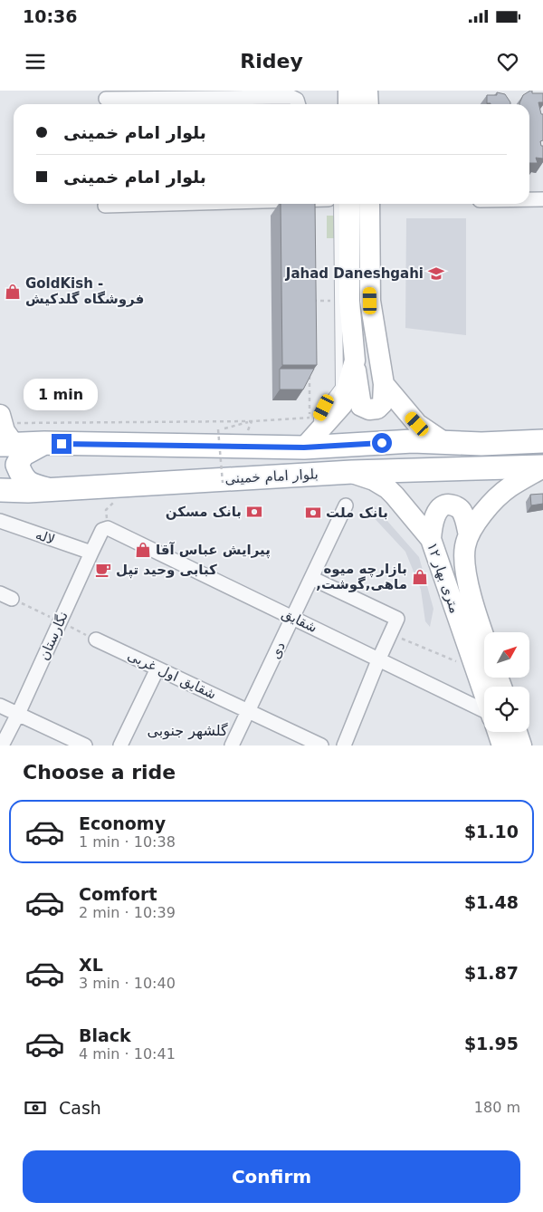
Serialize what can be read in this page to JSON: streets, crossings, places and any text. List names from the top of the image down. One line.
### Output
{"streets":{"main road":["بلوار امام خمینی"],"street":["لاله","۱۲ متری بهار","شقایق","نگارستان","دی","شقایق اول غربی"]},"crossings":[["بلوار امام خمینی","۱۲ متری بهار"],["لاله","نگارستان"],["شقایق","نگارستان"],["شقایق","دی"],["دی","شقایق اول غربی"]],"districts":["گلشهر جنوبی"],"places":{"school or university":["Jahad Daneshgahi"],"shop":["GoldKish - فروشگاه گلدکیش","پیرایش عباس آقا","بازارچه میوه ,ماهی,گوشت"],"bank":["بانک مسکن","بانک ملت"],"cafe":["کبابی وحید تپل"]},"north":"top right","page":{"status":"10:36","header":"Ridey","banner":["بلوار امام خمینی","بلوار امام خمینی"],"bubble":"1 min","heading":"Choose a ride","list":[{"name":"Economy","note":"1 min · 10:38","value":"$1.10"},{"name":"Comfort","note":"2 min · 10:39","value":"$1.48"},{"name":"XL","note":"3 min · 10:40","value":"$1.87"},{"name":"Black","note":"4 min · 10:41","value":"$1.95"}],"pay":["Cash","180 m"],"buttons":"Confirm"}}
